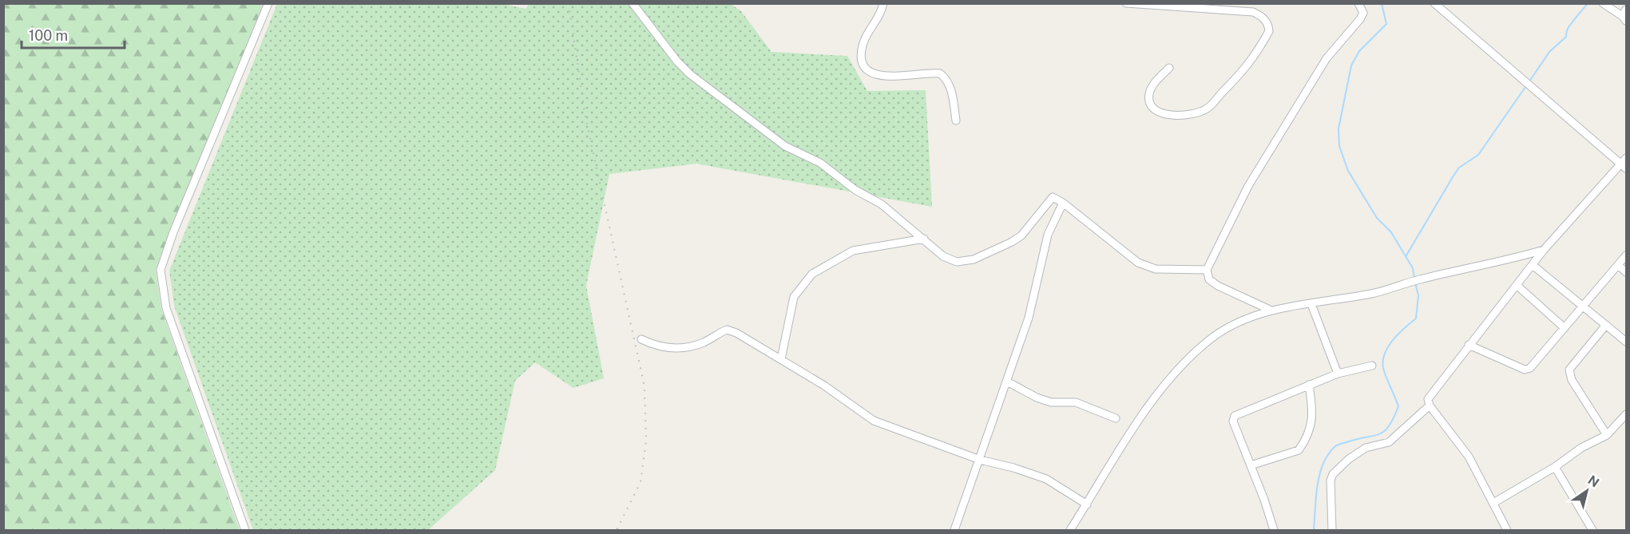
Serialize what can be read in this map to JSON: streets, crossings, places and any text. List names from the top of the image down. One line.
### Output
{"scale_bar":"100 m","north":"top right"}
